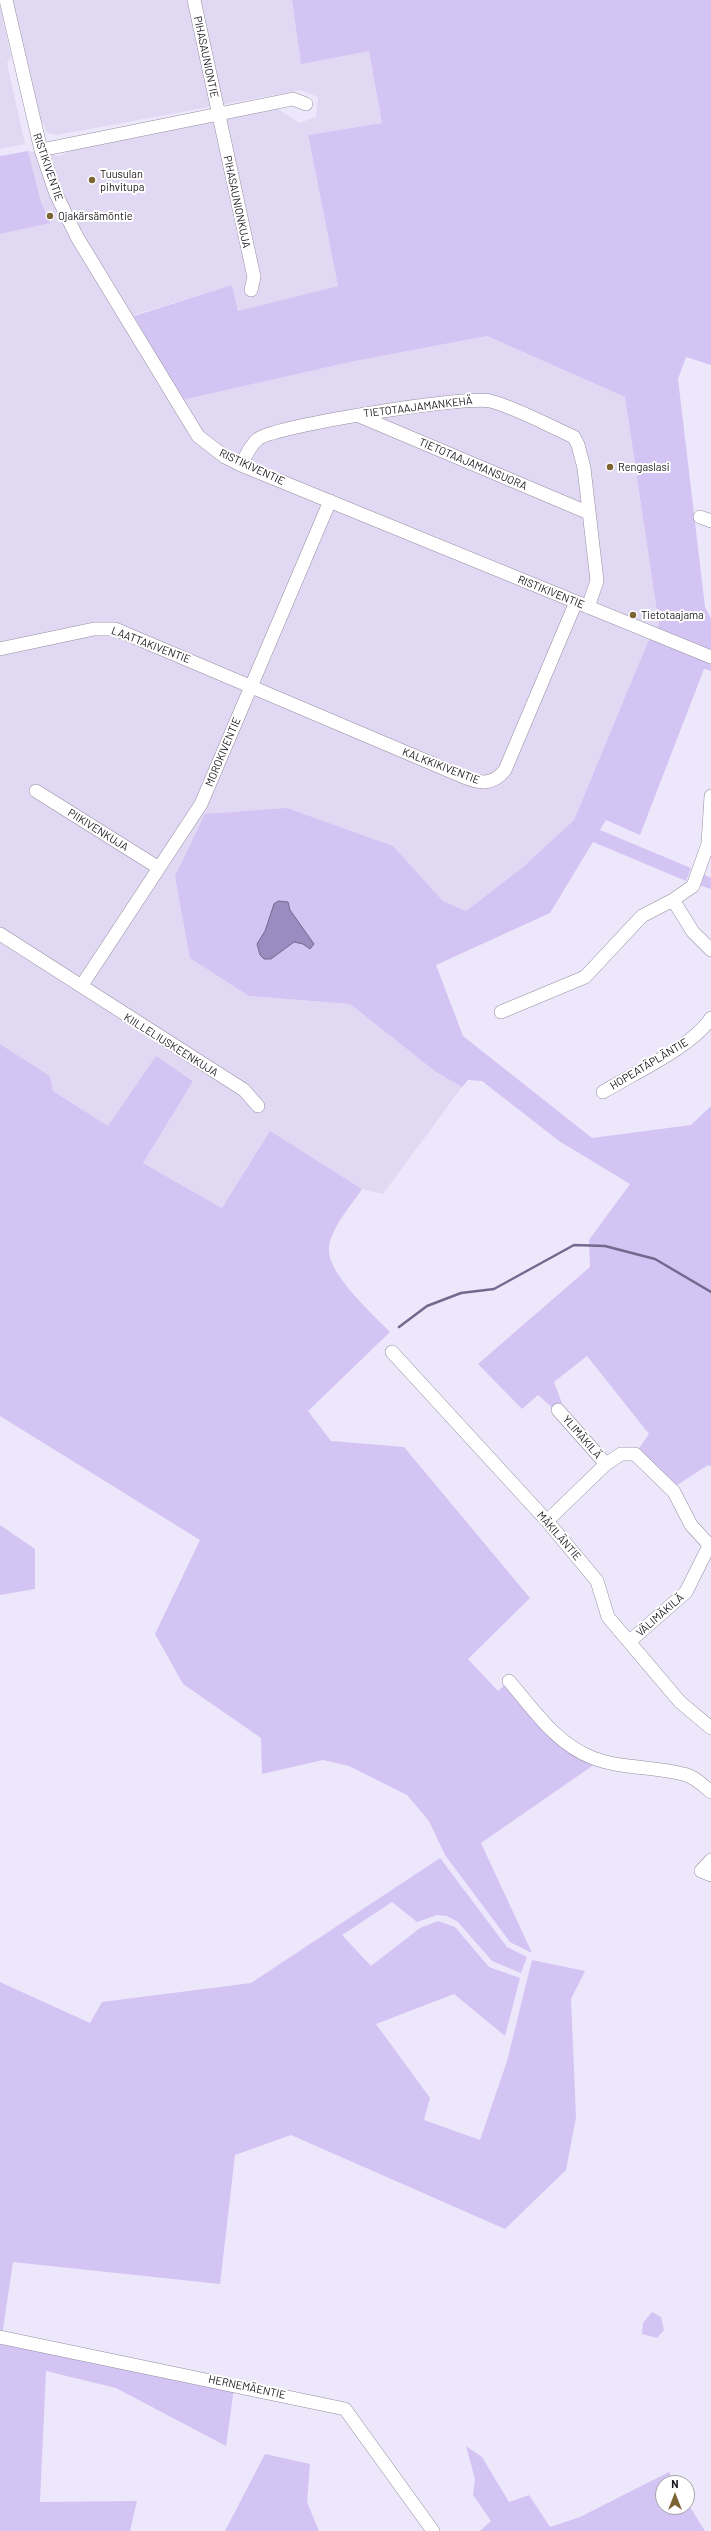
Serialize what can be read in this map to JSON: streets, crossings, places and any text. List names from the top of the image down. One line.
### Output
{"streets":{"street":["PIHASAUNIONTIE","RISTIKIVENTIE","PIHASAUNIONKUJA","TIETOTAAJAMANKEHÄ","TIETOTAAJAMANSUORA","LAATTAKIVENTIE","MOROKIVENTIE","KALKKIKIVENTIE","PIIKIVENKUJA","KIILLELIUSKEENKUJA","HOPEATÄPLÄNTIE","YLIMÄKILÄ","MÄKILÄNTIE","VÄLIMÄKILÄ","HERNEMÄENTIE"]},"crossings":[["PIHASAUNIONTIE","PIHASAUNIONKUJA"],["RISTIKIVENTIE","TIETOTAAJAMANKEHÄ"],["RISTIKIVENTIE","MOROKIVENTIE"],["RISTIKIVENTIE","KALKKIKIVENTIE"],["TIETOTAAJAMANKEHÄ","TIETOTAAJAMANSUORA"],["TIETOTAAJAMANKEHÄ","KALKKIKIVENTIE"],["LAATTAKIVENTIE","MOROKIVENTIE"],["LAATTAKIVENTIE","KALKKIKIVENTIE"],["MOROKIVENTIE","KALKKIKIVENTIE"],["MOROKIVENTIE","PIIKIVENKUJA"],["MOROKIVENTIE","KIILLELIUSKEENKUJA"],["MÄKILÄNTIE","VÄLIMÄKILÄ"]],"places":["Tuusulan pihvitupa","Ojakärsämöntie","Rengaslasi","Tietotaajama"],"north":"top"}
